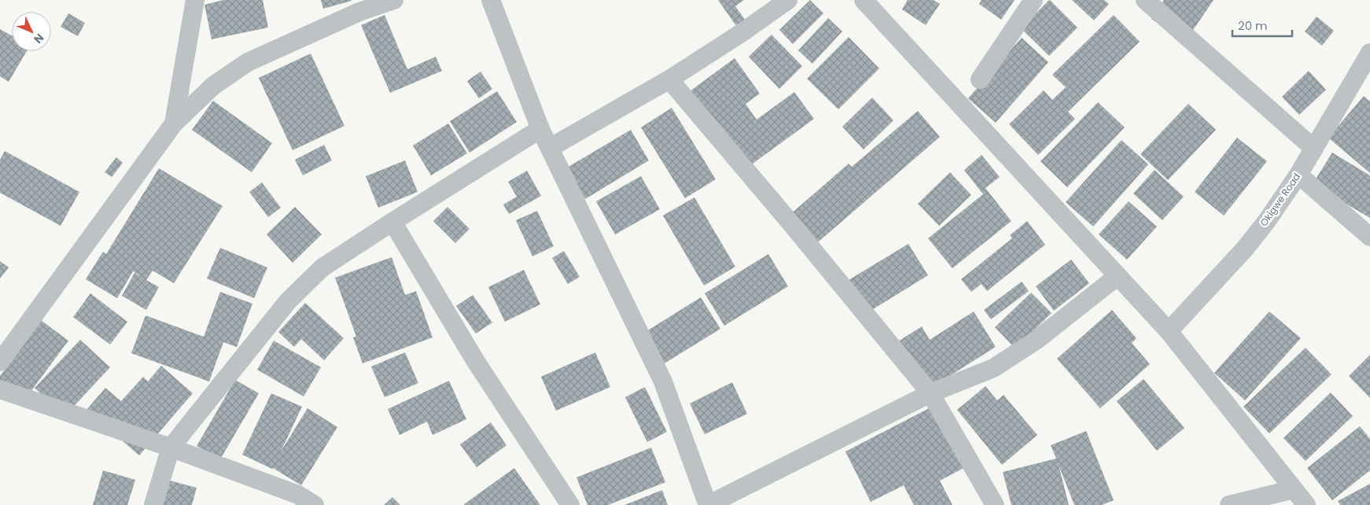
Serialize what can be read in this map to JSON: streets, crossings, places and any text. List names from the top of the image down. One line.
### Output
{"streets":{"street":["Okigwe Road"]},"scale_bar":"20 m","north":"bottom right"}
